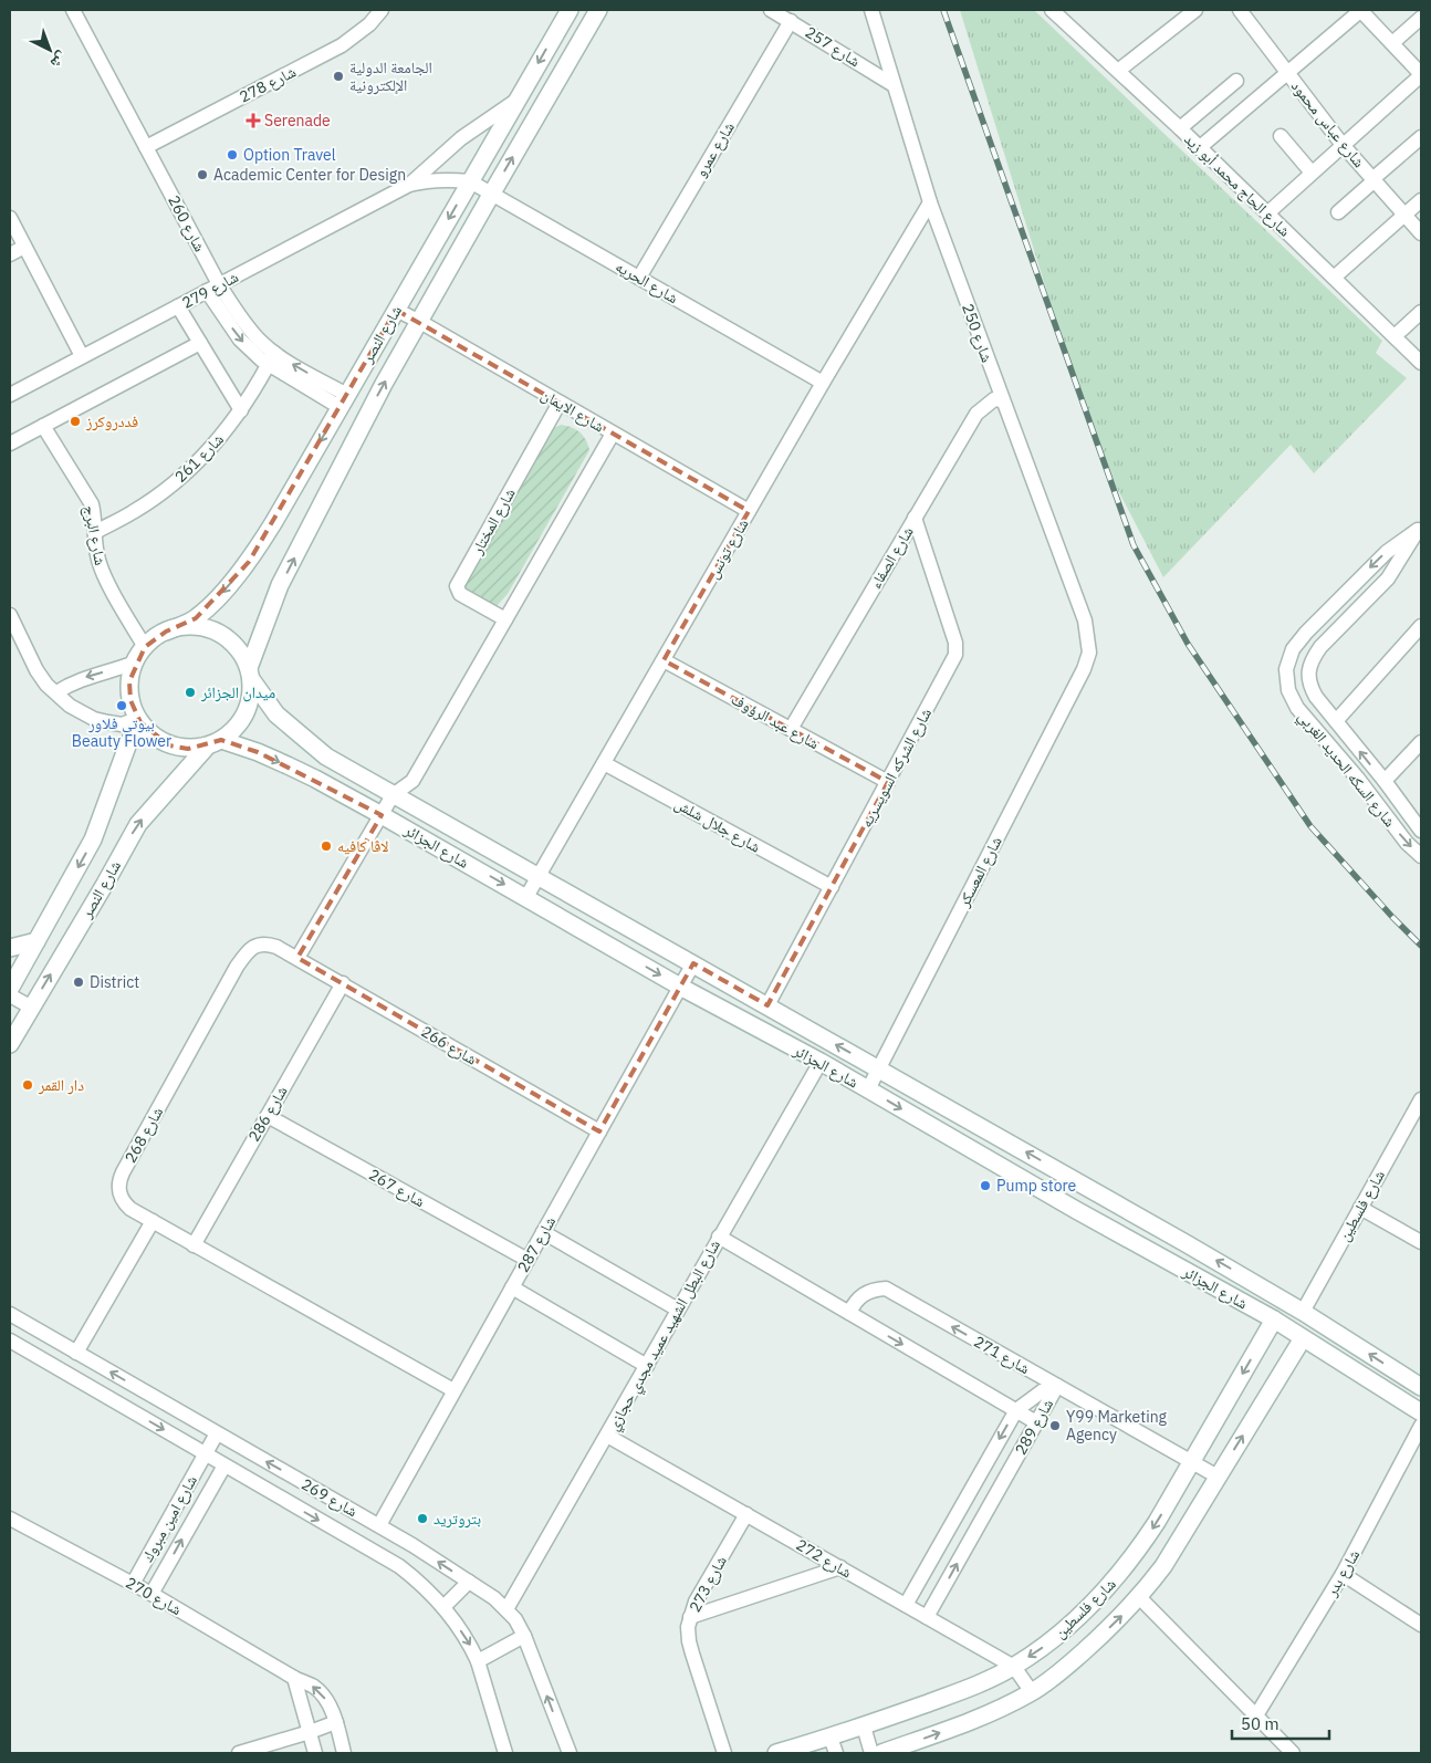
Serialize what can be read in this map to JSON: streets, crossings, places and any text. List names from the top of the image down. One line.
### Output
{"streets":{"street":["شارع 257","شارع 278","شارع عباس محمود","شارع عمرو","شارع الحاج محمد أبو زيد","شارع 260","شارع الحريه","شارع 279","شارع 250","شارع النصر","شارع الايمان","شارع 261","شارع المختار","شارع البرج","شارع تونس","شارع الصفاء","شارع عبد الرؤوف","شارع الشركه السويسريه","شارع السكه الحديد الغربي","شارع جلال شلش","شارع الجزائر","شارع المعسكر","شارع 266","شارع 286","شارع 268","شارع 267","شارع فلسطين","شارع 287","شارع البطل الشهيد عميد مجدي حجازي","شارع 271","شارع 289","شارع 269","شارع امين مبروك","شارع 272","شارع بدر","شارع 273","شارع 270"]},"crossings":[["شارع 257","شارع عمرو"],["شارع 257","شارع 250"],["شارع 278","شارع 260"],["شارع عمرو","شارع الحريه"],["شارع 260","شارع 279"],["شارع 260","شارع النصر"],["شارع 260","شارع 261"],["شارع الحريه","شارع 279"],["شارع الحريه","شارع النصر"],["شارع الحريه","شارع تونس"],["شارع 279","شارع النصر"],["شارع 250","شارع تونس"],["شارع 250","شارع الصفاء"],["شارع 250","شارع المعسكر"],["شارع النصر","شارع الايمان"],["شارع النصر","شارع البرج"],["شارع النصر","شارع الجزائر"],["شارع الايمان","شارع المختار"],["شارع الايمان","شارع تونس"],["شارع 261","شارع البرج"],["شارع البرج","شارع الجزائر"],["شارع تونس","شارع عبد الرؤوف"],["شارع تونس","شارع جلال شلش"],["شارع تونس","شارع الجزائر"],["شارع الصفاء","شارع عبد الرؤوف"],["شارع الصفاء","شارع الشركه السويسريه"],["شارع عبد الرؤوف","شارع الشركه السويسريه"],["شارع الشركه السويسريه","شارع جلال شلش"],["شارع الشركه السويسريه","شارع الجزائر"],["شارع الجزائر","شارع المعسكر"],["شارع الجزائر","شارع فلسطين"],["شارع الجزائر","شارع 287"],["شارع الجزائر","شارع البطل الشهيد عميد مجدي حجازي"],["شارع 266","شارع 286"],["شارع 266","شارع 268"],["شارع 266","شارع 287"],["شارع 286","شارع 268"],["شارع 286","شارع 267"],["شارع 268","شارع 287"],["شارع 267","شارع 287"],["شارع فلسطين","شارع 271"],["شارع فلسطين","شارع 272"],["شارع 287","شارع 269"],["شارع البطل الشهيد عميد مجدي حجازي","شارع 269"],["شارع البطل الشهيد عميد مجدي حجازي","شارع 272"],["شارع 271","شارع 289"],["شارع 289","شارع 272"],["شارع 269","شارع امين مبروك"],["شارع امين مبروك","شارع 270"],["شارع 272","شارع 273"]],"places":{"other":["الجامعة الدولية الإلكترونية","Option Travel","Academic Center for Design","فددروكرز","ميدان الجزائر","بيوتى فلاور Beauty Flower","لاڤا كافيه","District","دار القمر","Pump store","Y99 Marketing Agency","بتروتريد"],"health":["Serenade"]},"scale_bar":"50 m","north":"bottom right"}
